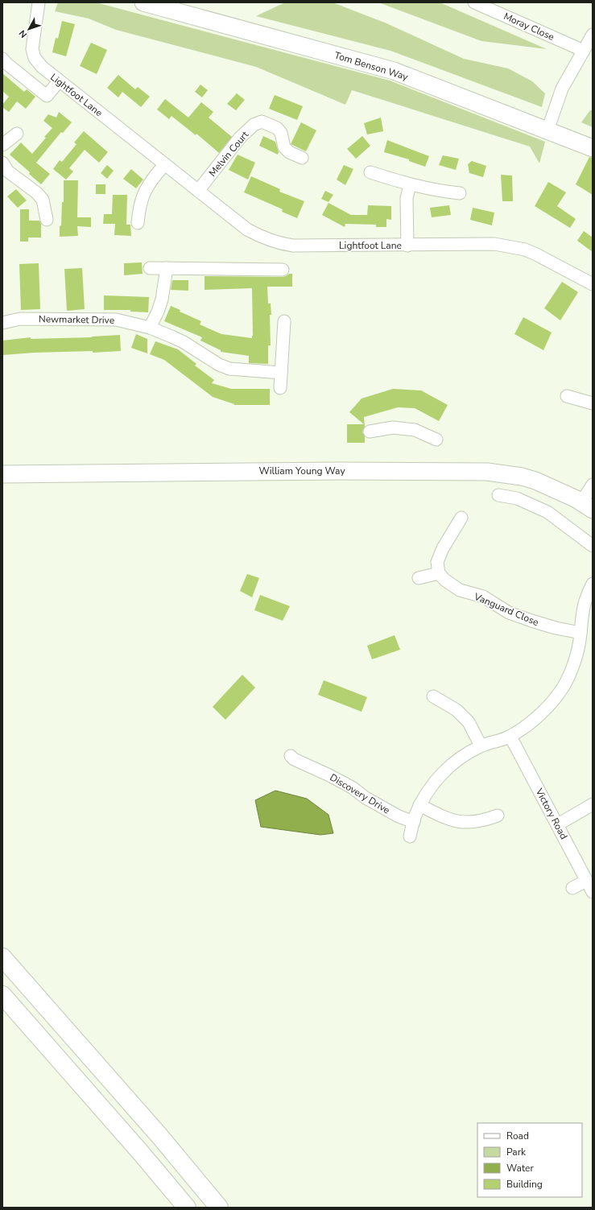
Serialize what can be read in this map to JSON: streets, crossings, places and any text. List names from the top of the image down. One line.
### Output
{"streets":{"main road":["Tom Benson Way","William Young Way"],"street":["Moray Close","Lightfoot Lane","Melvin Court","Newmarket Drive","Vanguard Close","Discovery Drive","Victory Road"]},"crossings":[["Lightfoot Lane","Melvin Court"]],"legend":["Road","Park","Water","Building"],"north":"bottom left"}
